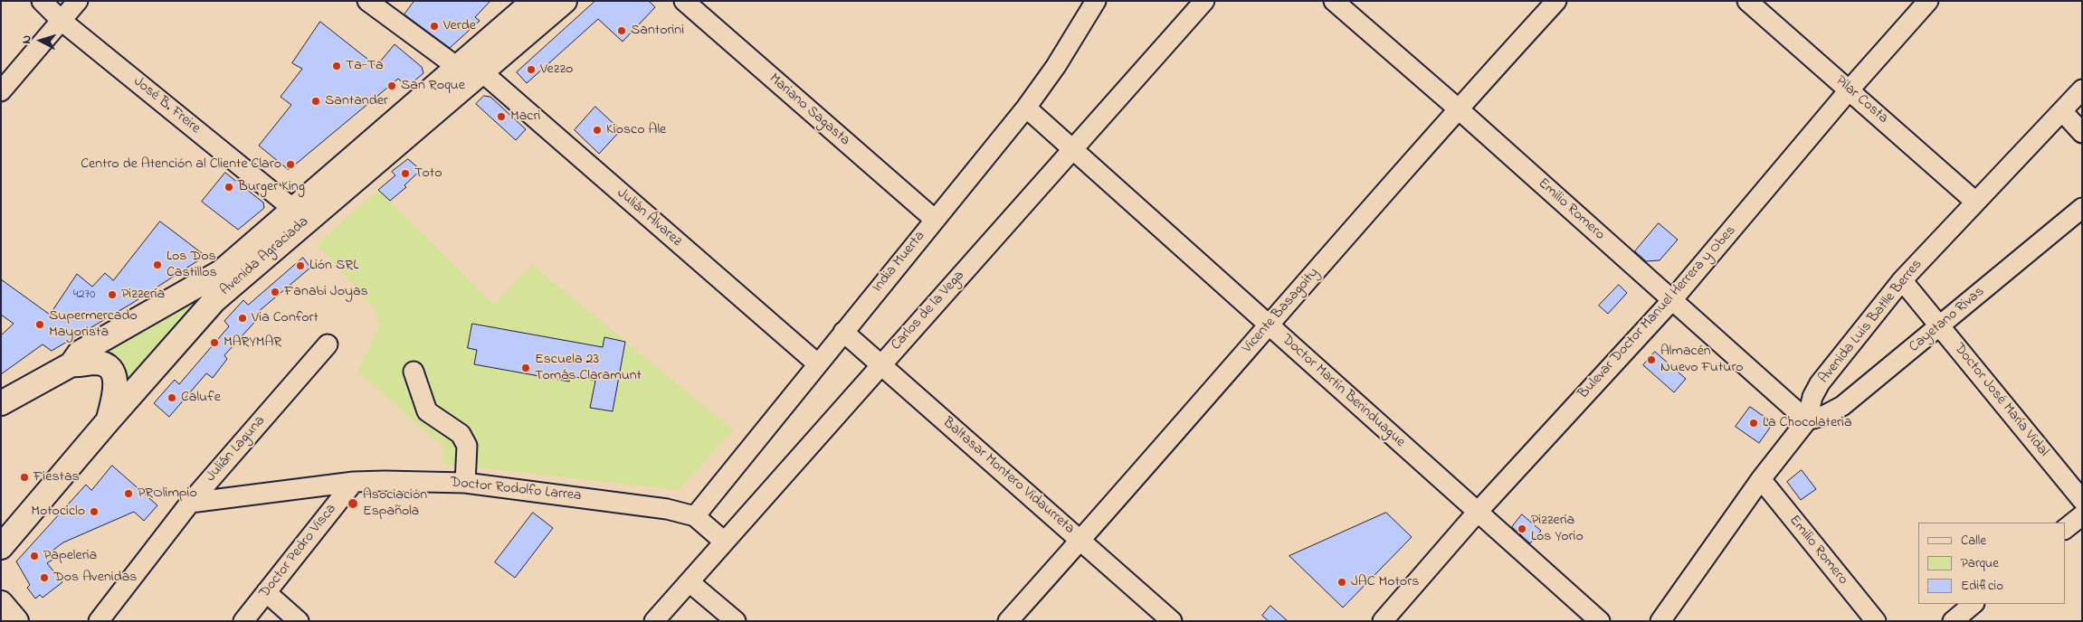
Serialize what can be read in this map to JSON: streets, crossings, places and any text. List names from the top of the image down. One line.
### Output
{"streets":{"main road":["Avenida Agraciada"],"street":["Pilar Costa","José B. Freire","Mariano Sagasta","Emilio Romero","Julián Álvarez","India Muerta","Carlos de la Vega","Vicente Basagoity","Bulevar Doctor Manuel Herrera y Obes","Cayetano Rivas","Avenida Luis Batlle Berres","Doctor Martín Berinduague","Doctor José María Vidal","Julián Laguna","Baltasar Montero Vidaurreta","Doctor Rodolfo Larrea","Doctor Pedro Visca"]},"crossings":[["Pilar Costa","Bulevar Doctor Manuel Herrera y Obes"],["Pilar Costa","Avenida Luis Batlle Berres"],["José B. Freire","Avenida Agraciada"],["Mariano Sagasta","India Muerta"],["Emilio Romero","Vicente Basagoity"],["Emilio Romero","Bulevar Doctor Manuel Herrera y Obes"],["Emilio Romero","Cayetano Rivas"],["Emilio Romero","Avenida Luis Batlle Berres"],["Julián Álvarez","Avenida Agraciada"],["Julián Álvarez","India Muerta"],["India Muerta","Doctor Martín Berinduague"],["India Muerta","Baltasar Montero Vidaurreta"],["India Muerta","Doctor Rodolfo Larrea"],["Carlos de la Vega","Doctor Martín Berinduague"],["Carlos de la Vega","Baltasar Montero Vidaurreta"],["Carlos de la Vega","Doctor Rodolfo Larrea"],["Vicente Basagoity","Doctor Martín Berinduague"],["Vicente Basagoity","Baltasar Montero Vidaurreta"],["Bulevar Doctor Manuel Herrera y Obes","Doctor Martín Berinduague"],["Cayetano Rivas","Avenida Luis Batlle Berres"],["Cayetano Rivas","Doctor José María Vidal"],["Avenida Luis Batlle Berres","Doctor José María Vidal"],["Julián Laguna","Doctor Rodolfo Larrea"],["Doctor Rodolfo Larrea","Doctor Pedro Visca"]],"places":["Verde","Santorini","Ta-Ta","Vezzo","San Roque","Santander","Macri","Kiosco Ale","Centro de Atención al Cliente Claro","Toto","Burger King","Los Dos Castillos","Lión SRL","Fanabi Joyas","Pizzería","Via Confort","Supermercado Mayorista","MARYMAR","Almacén Nuevo Futuro","Escuela 23 Tomás Claramunt","Calufe","La Chocolateria","Fiestas","PROlimpio","Asociación Española","Motociclo","Pizzería Los Yorio","Papeleria","Dos Avenidas","JAC Motors"],"house_numbers":["4270"],"legend":["Calle","Parque","Edificio"],"north":"left"}
